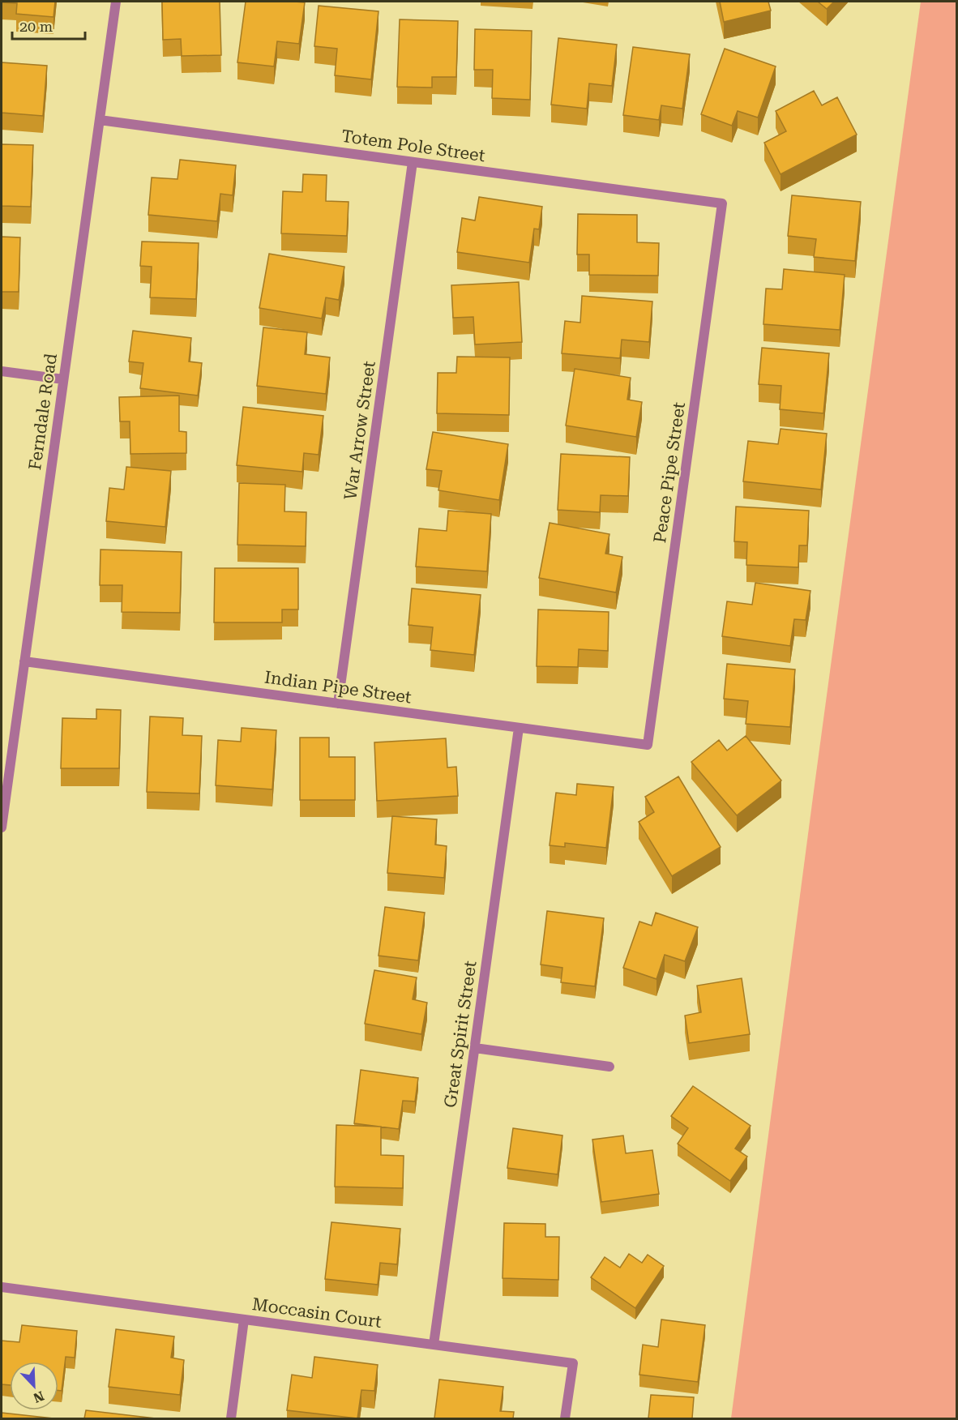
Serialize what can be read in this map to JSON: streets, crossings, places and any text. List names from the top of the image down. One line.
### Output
{"streets":{"street":["Totem Pole Street","Ferndale Road","War Arrow Street","Peace Pipe Street","Indian Pipe Street","Great Spirit Street","Moccasin Court"]},"crossings":[["Totem Pole Street","Ferndale Road"],["Totem Pole Street","War Arrow Street"],["Totem Pole Street","Peace Pipe Street"],["Ferndale Road","Indian Pipe Street"],["War Arrow Street","Indian Pipe Street"],["Peace Pipe Street","Indian Pipe Street"],["Indian Pipe Street","Great Spirit Street"],["Great Spirit Street","Moccasin Court"]],"scale_bar":"20 m","north":"bottom right"}
